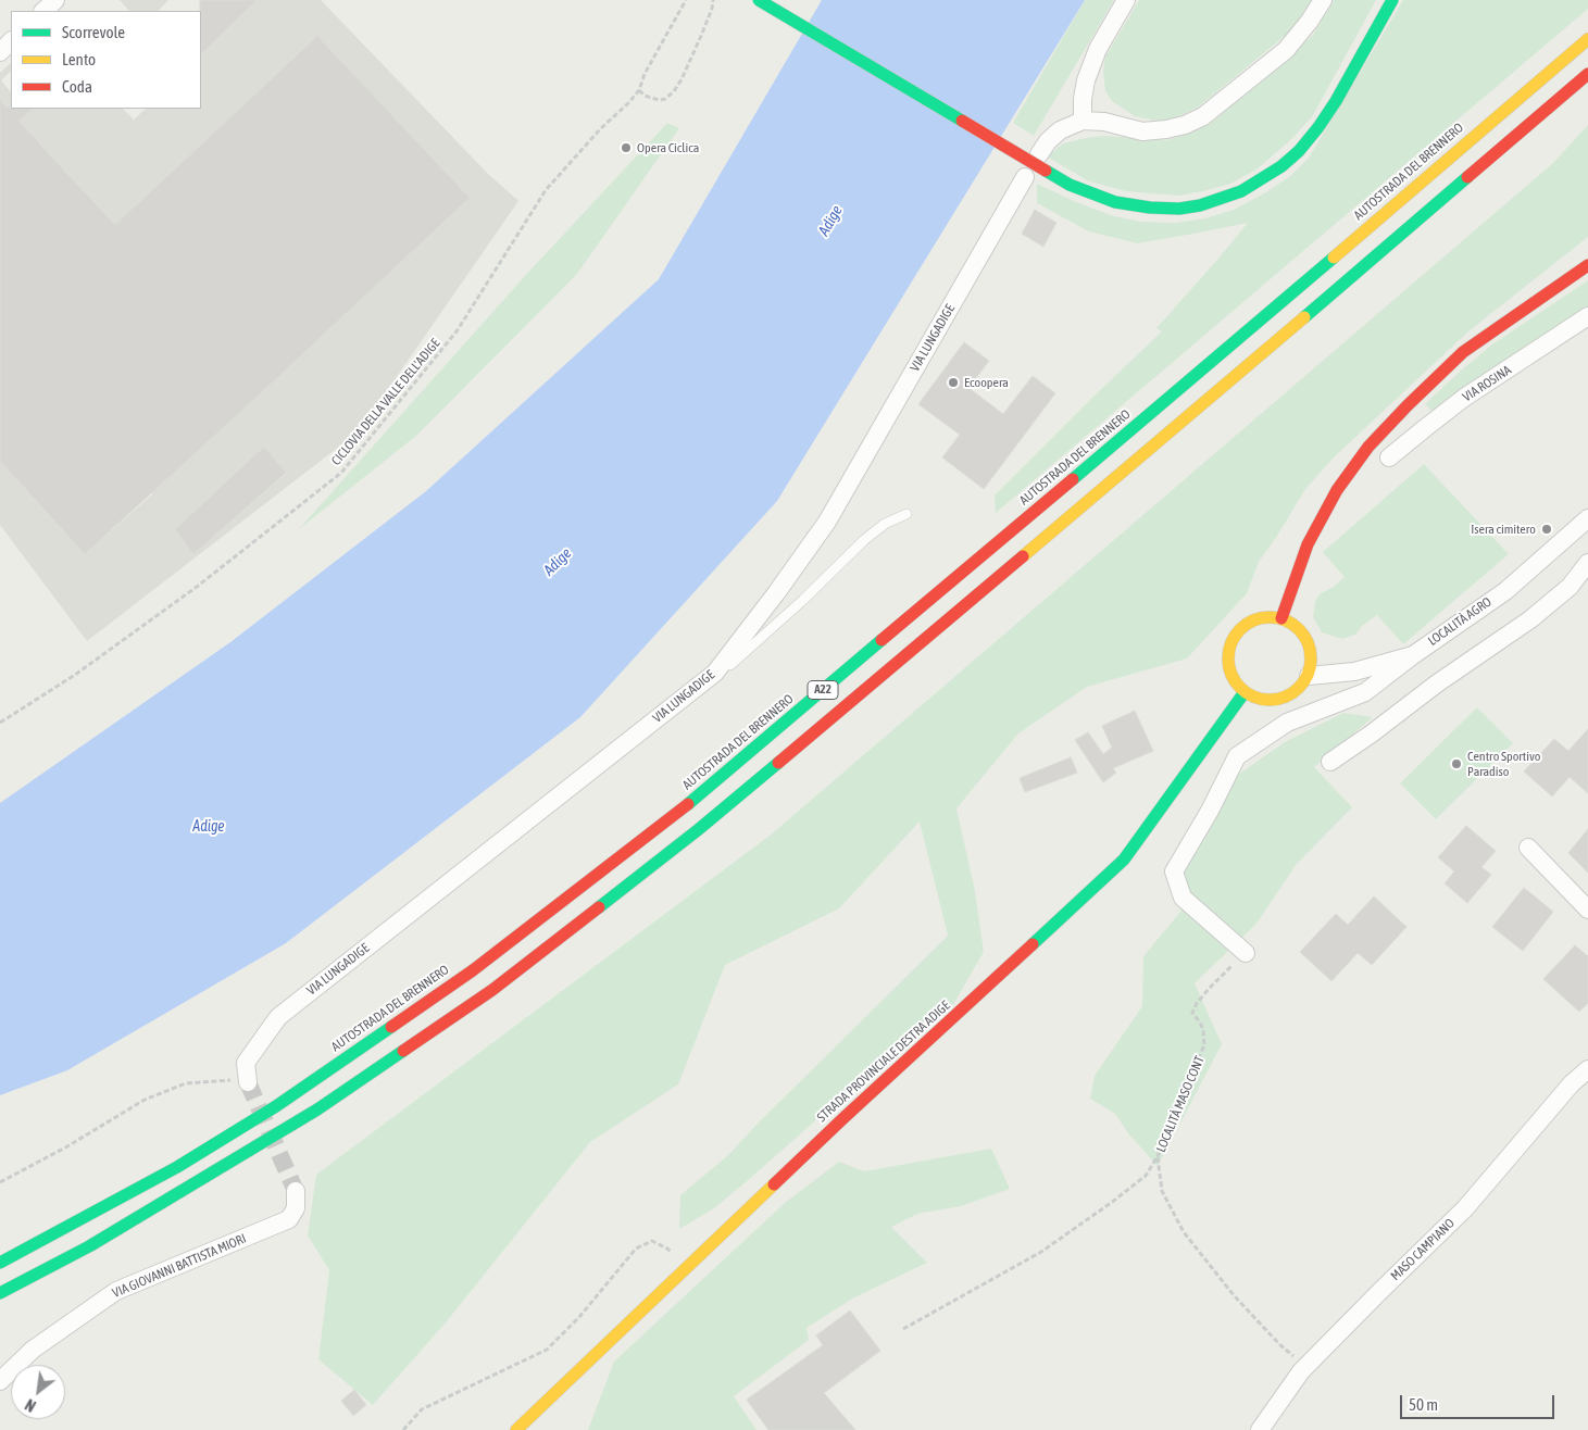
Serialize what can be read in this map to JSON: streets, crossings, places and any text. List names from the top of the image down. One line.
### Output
{"streets":{"main road":["AUTOSTRADA DEL BRENNERO","A22","STRADA PROVINCIALE DESTRA ADIGE"],"street":["VIA LUNGADIGE","VIA ROSINA","LOCALITÀ AGRO","MASO CAMPIANO","VIA GIOVANNI BATTISTA MIORI"],"path":["CICLOVIA DELLA VALLE DELL'ADIGE","LOCALITÀ MASO CONT"]},"crossings":[["LOCALITÀ AGRO","STRADA PROVINCIALE DESTRA ADIGE"]],"water":["Adige"],"places":["Opera Ciclica","Ecoopera","Isera cimitero","Centro Sportivo Paradiso"],"legend":["Scorrevole","Lento","Coda"],"scale_bar":"50 m","north":"bottom left"}
